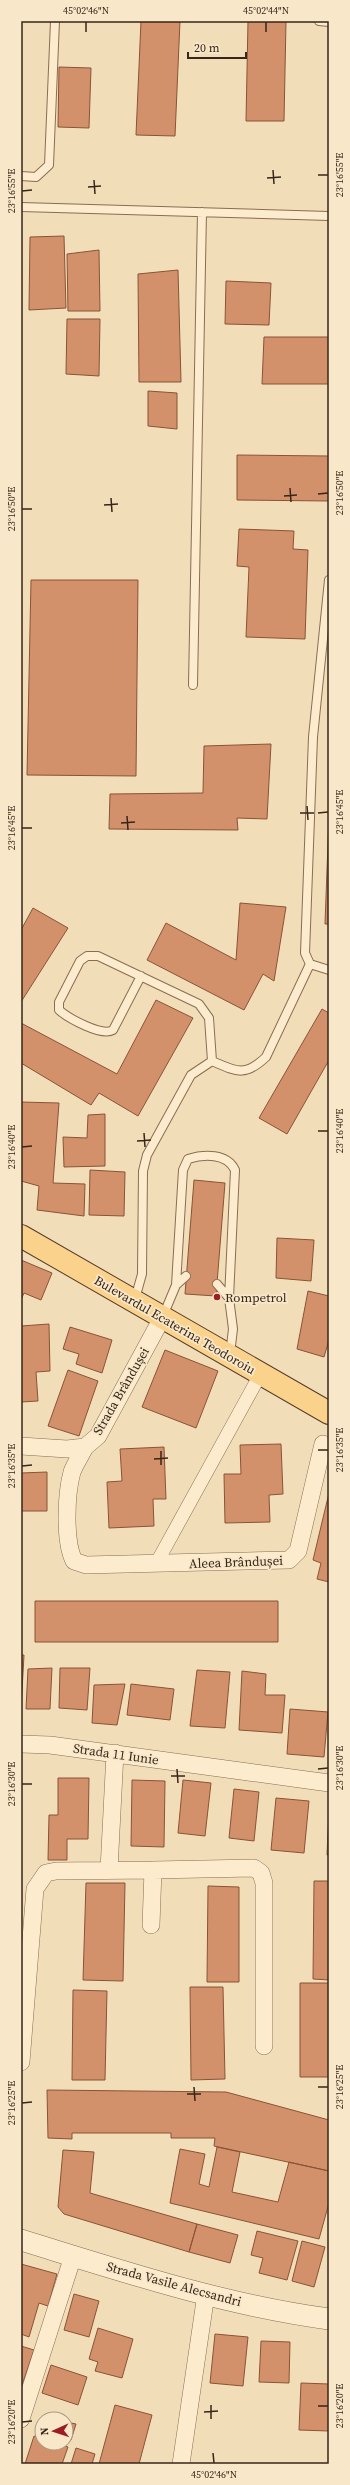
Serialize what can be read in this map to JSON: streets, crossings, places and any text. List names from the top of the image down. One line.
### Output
{"streets":{"main road":["Bulevardul Ecaterina Teodoroiu"],"street":["Strada Brândușei","Aleea Brândușei","Strada 11 Iunie","Strada Vasile Alecsandri"]},"crossings":[["Bulevardul Ecaterina Teodoroiu","Strada Brândușei"],["Strada Brândușei","Aleea Brândușei"]],"places":["Rompetrol"],"scale_bar":"20 m","north":"left","coordinates":["45°02'46\"N","45°02'44\"N","23°16'55\"E","23°16'50\"E","23°16'45\"E","23°16'40\"E","23°16'35\"E","23°16'30\"E","23°16'25\"E","23°16'20\"E"]}
